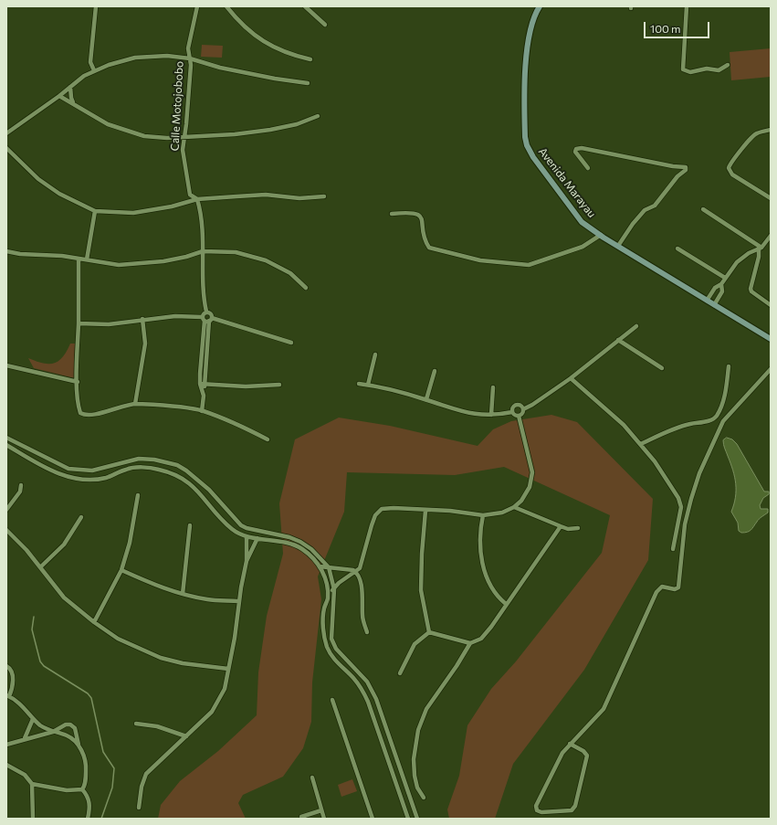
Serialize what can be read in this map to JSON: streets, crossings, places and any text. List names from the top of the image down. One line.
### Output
{"streets":{"street":["Calle Motojobobo","Avenida Marayau"]},"scale_bar":"100 m"}
